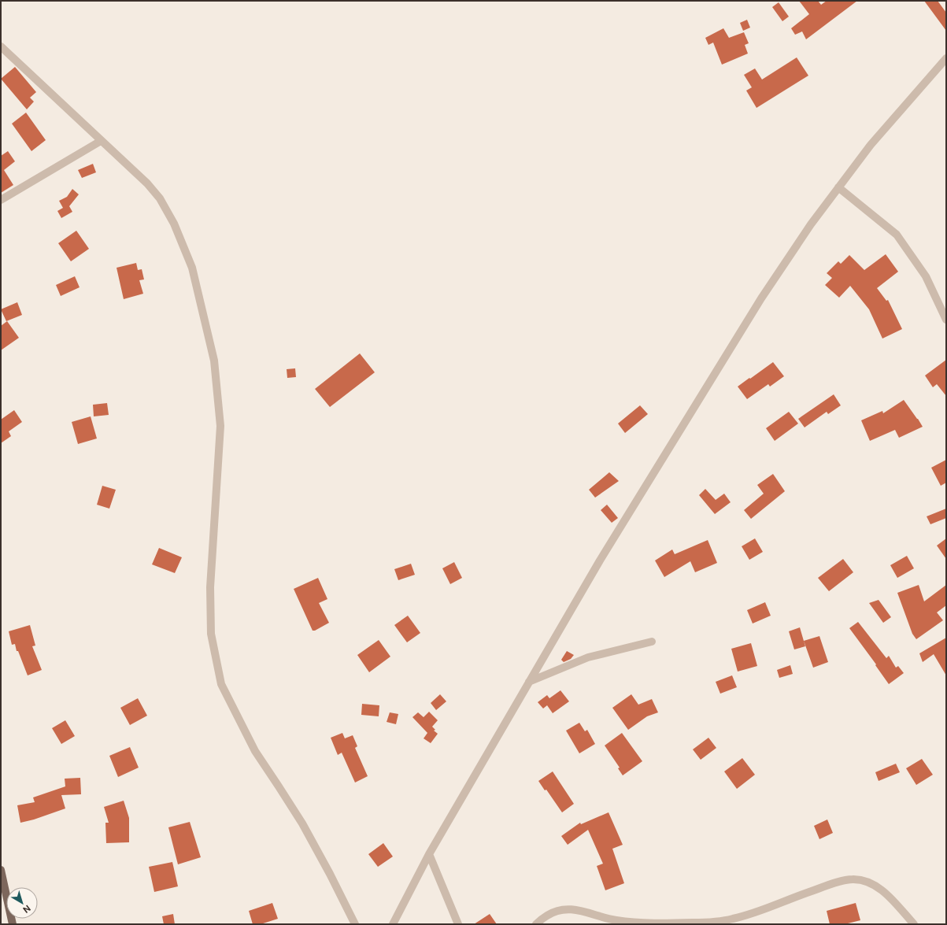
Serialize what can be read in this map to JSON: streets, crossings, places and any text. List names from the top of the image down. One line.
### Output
{"north":"bottom right"}
